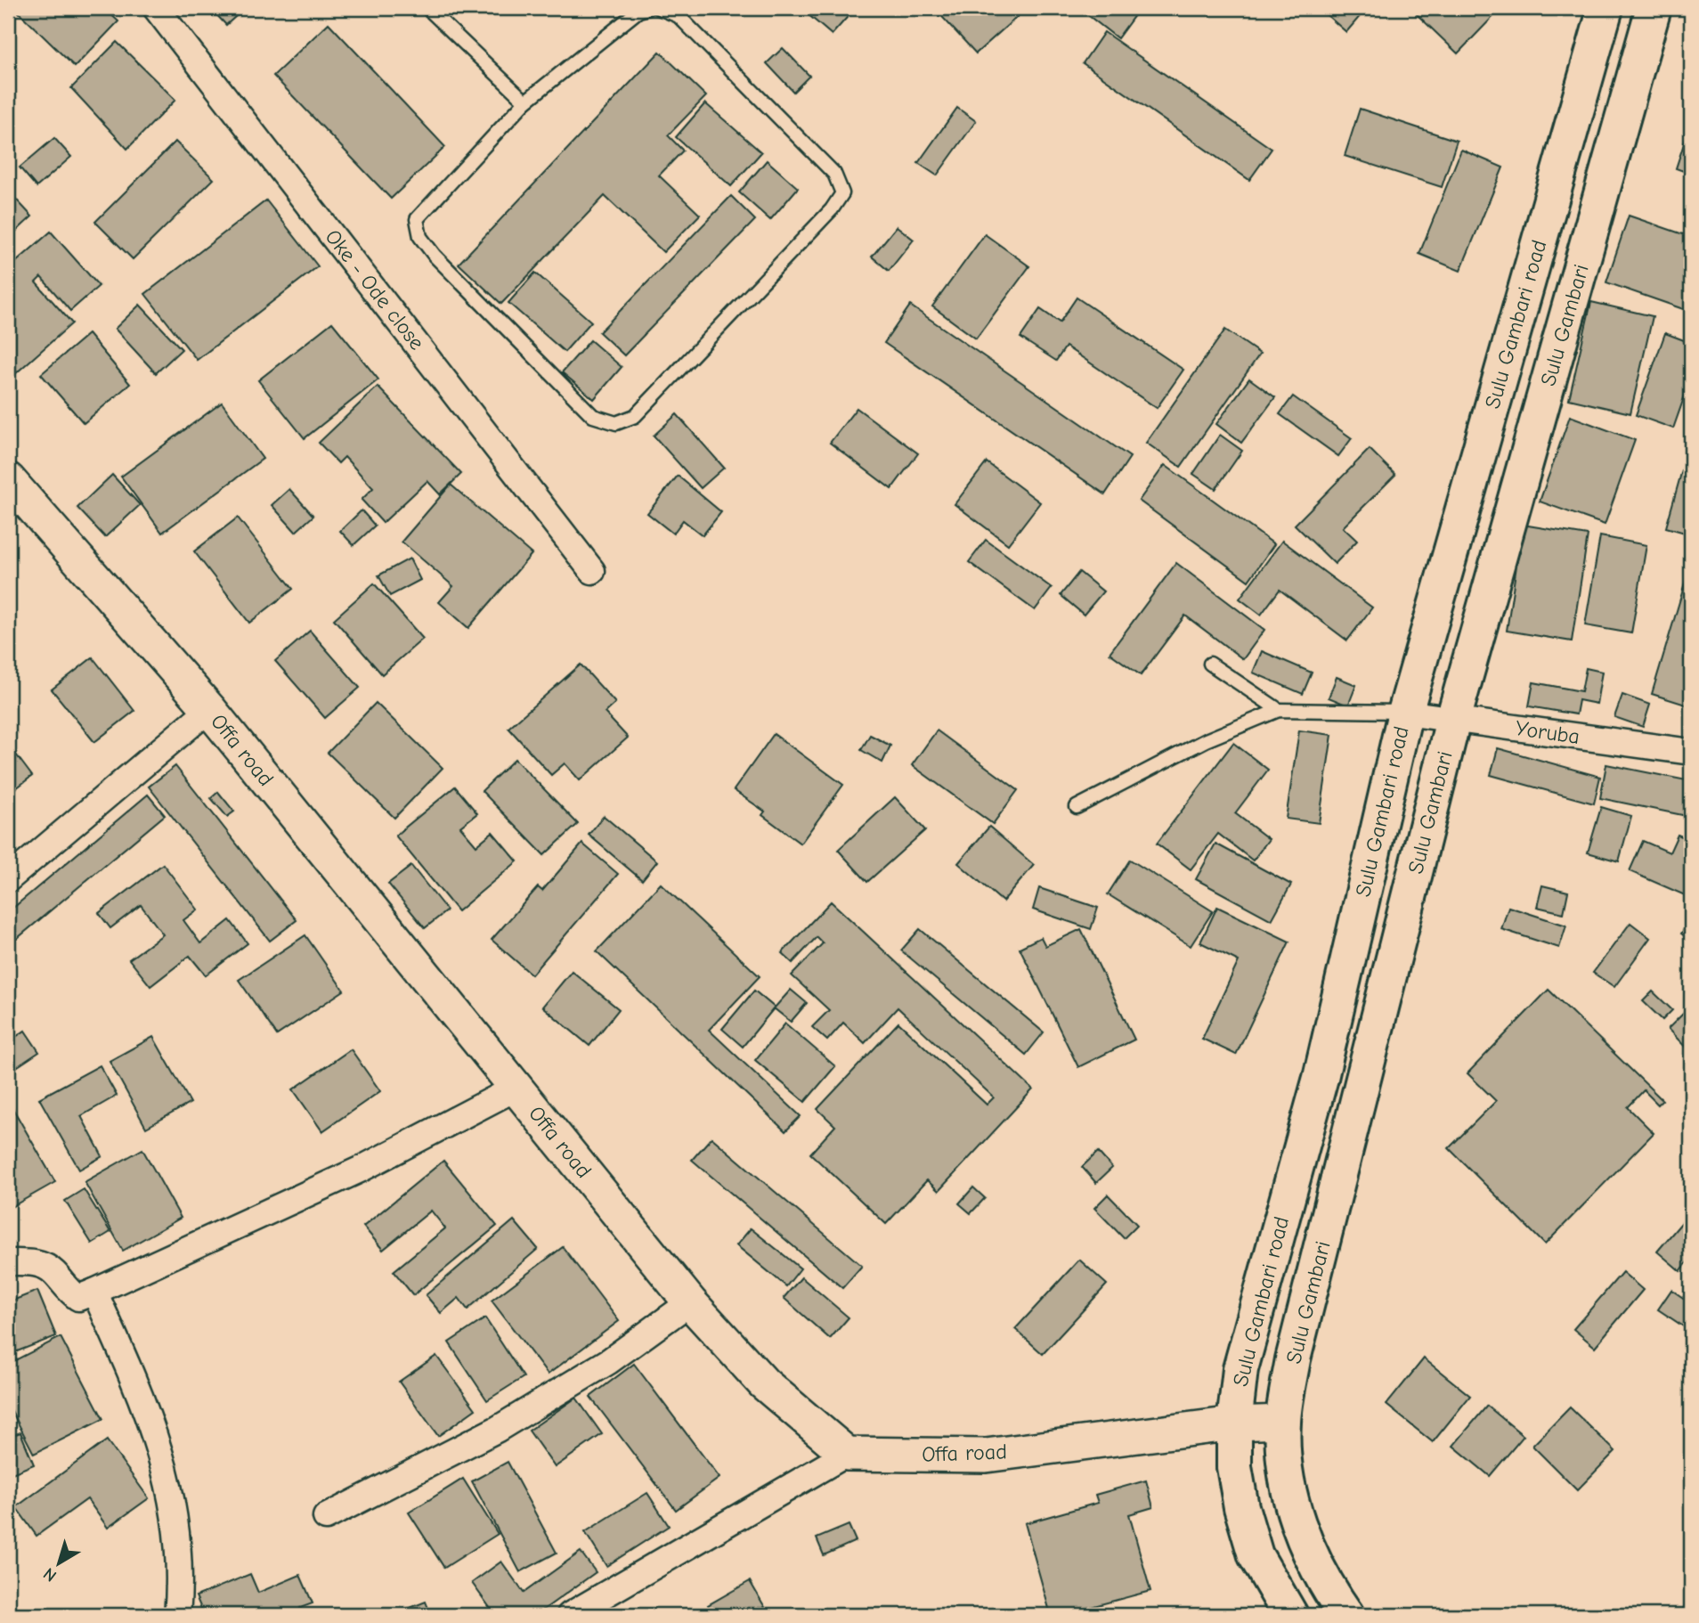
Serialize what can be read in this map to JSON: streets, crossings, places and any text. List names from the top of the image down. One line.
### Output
{"streets":{"main road":["Sulu Gambari road","Sulu Gambari"],"street":["Oke - Ode close","Yoruba","Offa road"]},"crossings":[["Sulu Gambari road","Yoruba"],["Sulu Gambari road","Offa road"],["Sulu Gambari","Yoruba"],["Sulu Gambari","Offa road"]],"north":"bottom left"}
